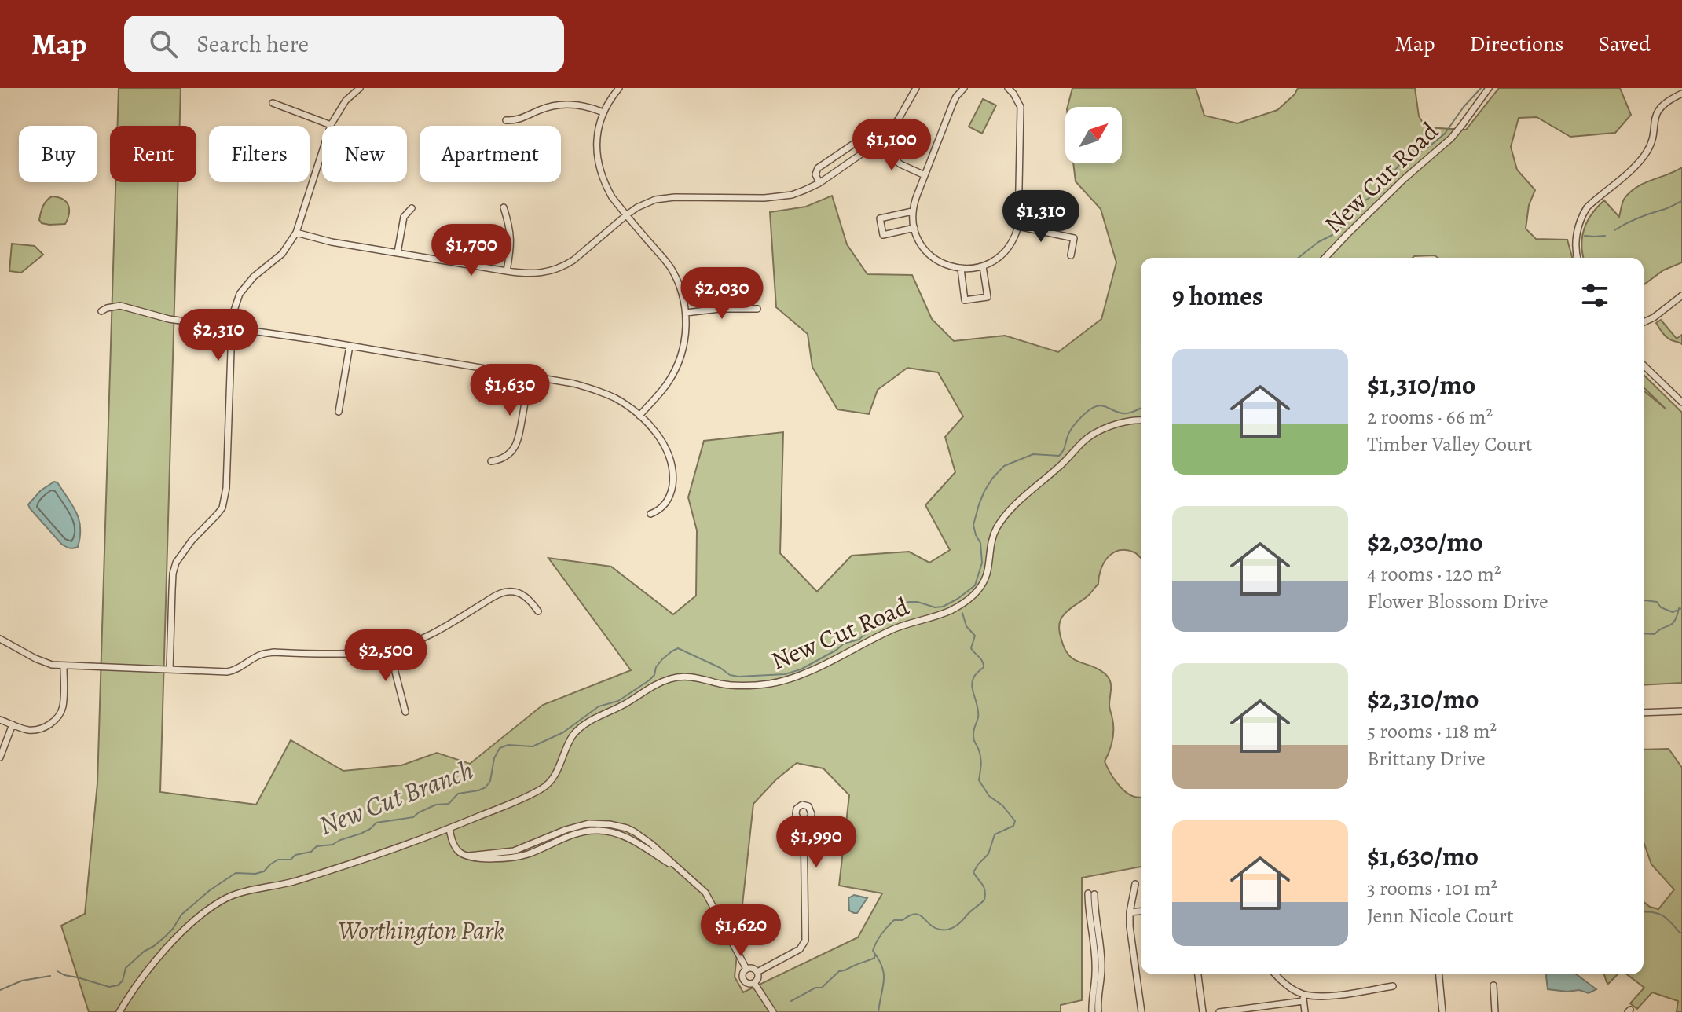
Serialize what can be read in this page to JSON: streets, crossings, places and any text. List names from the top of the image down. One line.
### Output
{"streets":{"street":["New Cut Road"]},"water":["New Cut Branch"],"parks":["Worthington Park"],"north":"top right","page":{"header":"Map","search":"Search here","nav":["Map","Directions","Saved"],"price":["$1,100","$1,310","$1,700","$2,030","$2,310","$1,630","$2,500","$1,990","$1,620"],"chip":["Buy","Rent","Filters","New","Apartment"],"heading":"9 homes","list":[{"name":"$1,310/mo","note":"2 rooms · 66 m² · Timber Valley Court"},{"name":"$2,030/mo","note":"4 rooms · 120 m² · Flower Blossom Drive"},{"name":"$2,310/mo","note":"5 rooms · 118 m² · Brittany Drive"},{"name":"$1,630/mo","note":"3 rooms · 101 m² · Jenn Nicole Court"}]}}
